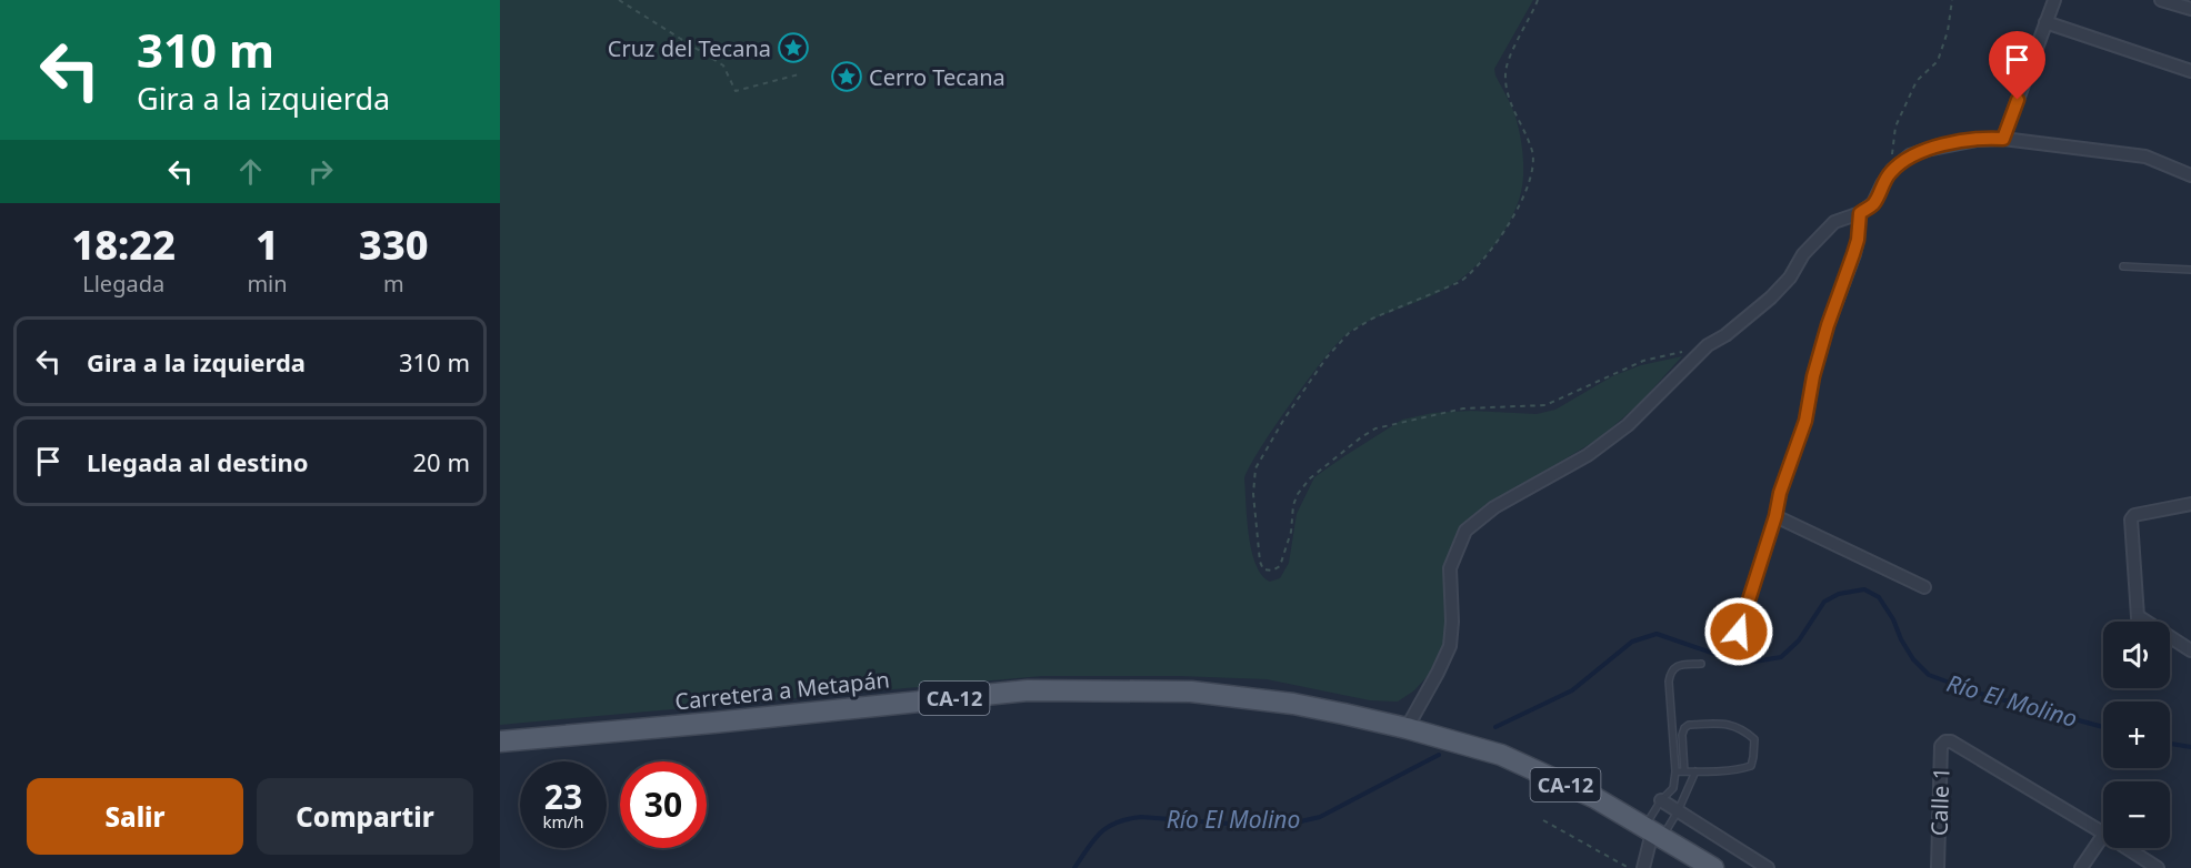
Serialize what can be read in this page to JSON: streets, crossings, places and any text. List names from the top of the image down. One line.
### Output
{"streets":{"main road":["Carretera a Metapán","CA-12"],"street":["Calle 1"]},"water":["Río El Molino"],"places":{"place":["Cruz del Tecana","Cerro Tecana"]},"page":{"turn":["310 m","Gira a la izquierda"],"eta":["18:22","Llegada","1","min","330","m"],"list":[{"name":"Gira a la izquierda","value":"310 m"},{"name":"Llegada al destino","value":"20 m"}],"map_buttons":["+","−"],"speed":"23 km/h","limit":"30","buttons":["Salir","Compartir"]}}
